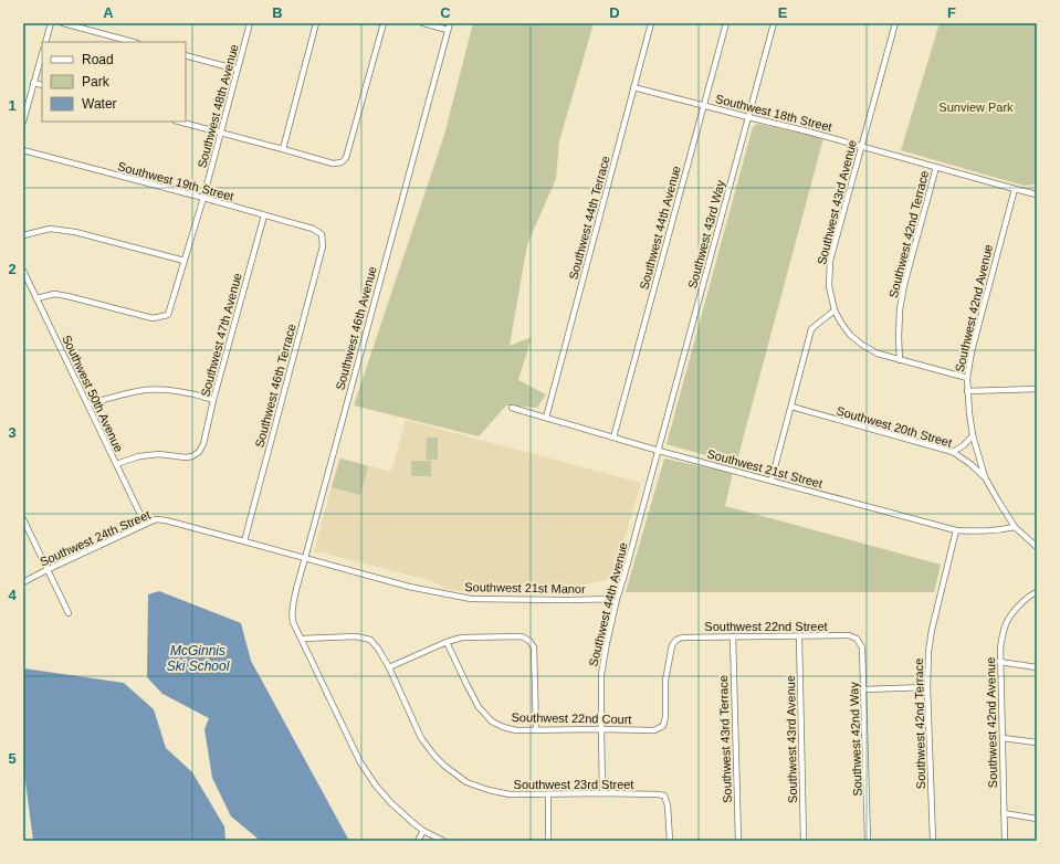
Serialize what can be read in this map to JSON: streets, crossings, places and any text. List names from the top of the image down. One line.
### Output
{"streets":{"street":["Southwest 48th Avenue","Southwest 18th Street","Southwest 19th Street","Southwest 43rd Avenue","Southwest 44th Terrace","Southwest 44th Avenue","Southwest 43rd Way","Southwest 42nd Terrace","Southwest 42nd Avenue","Southwest 46th Avenue","Southwest 47th Avenue","Southwest 46th Terrace","Southwest 50th Avenue","Southwest 20th Street","Southwest 21st Street","Southwest 24th Street","Southwest 21st Manor","Southwest 22nd Street","Southwest 22nd Court","Southwest 43rd Terrace","Southwest 42nd Way","Southwest 23rd Street"]},"crossings":[["Southwest 48th Avenue","Southwest 19th Street"],["Southwest 48th Avenue","Southwest 50th Avenue"],["Southwest 18th Street","Southwest 43rd Avenue"],["Southwest 18th Street","Southwest 44th Terrace"],["Southwest 18th Street","Southwest 44th Avenue"],["Southwest 18th Street","Southwest 43rd Way"],["Southwest 18th Street","Southwest 42nd Terrace"],["Southwest 18th Street","Southwest 42nd Avenue"],["Southwest 19th Street","Southwest 47th Avenue"],["Southwest 19th Street","Southwest 46th Terrace"],["Southwest 43rd Avenue","Southwest 22nd Street"],["Southwest 44th Terrace","Southwest 21st Street"],["Southwest 44th Avenue","Southwest 43rd Way"],["Southwest 44th Avenue","Southwest 21st Street"],["Southwest 44th Avenue","Southwest 21st Manor"],["Southwest 44th Avenue","Southwest 22nd Court"],["Southwest 44th Avenue","Southwest 23rd Street"],["Southwest 43rd Way","Southwest 21st Street"],["Southwest 42nd Terrace","Southwest 21st Street"],["Southwest 42nd Avenue","Southwest 20th Street"],["Southwest 42nd Avenue","Southwest 21st Street"],["Southwest 46th Avenue","Southwest 24th Street"],["Southwest 46th Avenue","Southwest 21st Manor"],["Southwest 47th Avenue","Southwest 50th Avenue"],["Southwest 46th Terrace","Southwest 24th Street"],["Southwest 50th Avenue","Southwest 24th Street"],["Southwest 24th Street","Southwest 21st Manor"],["Southwest 22nd Street","Southwest 22nd Court"],["Southwest 22nd Street","Southwest 43rd Terrace"],["Southwest 22nd Street","Southwest 42nd Way"]],"water":["McGinnis Ski School"],"parks":["Sunview Park"],"legend":["Road","Park","Water"],"grid":{"columns":["A","B","C","D","E","F"],"rows":["1","2","3","4","5"]}}
